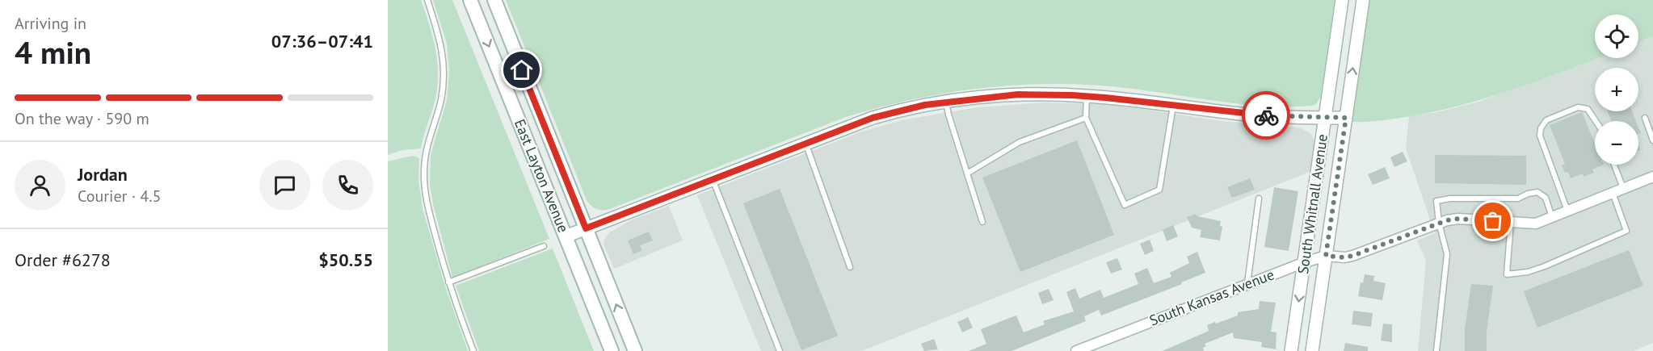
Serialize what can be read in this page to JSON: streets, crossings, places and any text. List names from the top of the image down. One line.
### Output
{"streets":{"main road":["East Layton Avenue"],"street":["South Whitnall Avenue","South Kansas Avenue"]},"crossings":[["South Whitnall Avenue","South Kansas Avenue"]],"page":{"heading":["4 min","Arriving in","07:36–07:41"],"panel":["Jordan","Courier · 4.5","Order #6278","$50.55"],"map_buttons":["+","−"],"bar":"On the way · 590 m"}}
